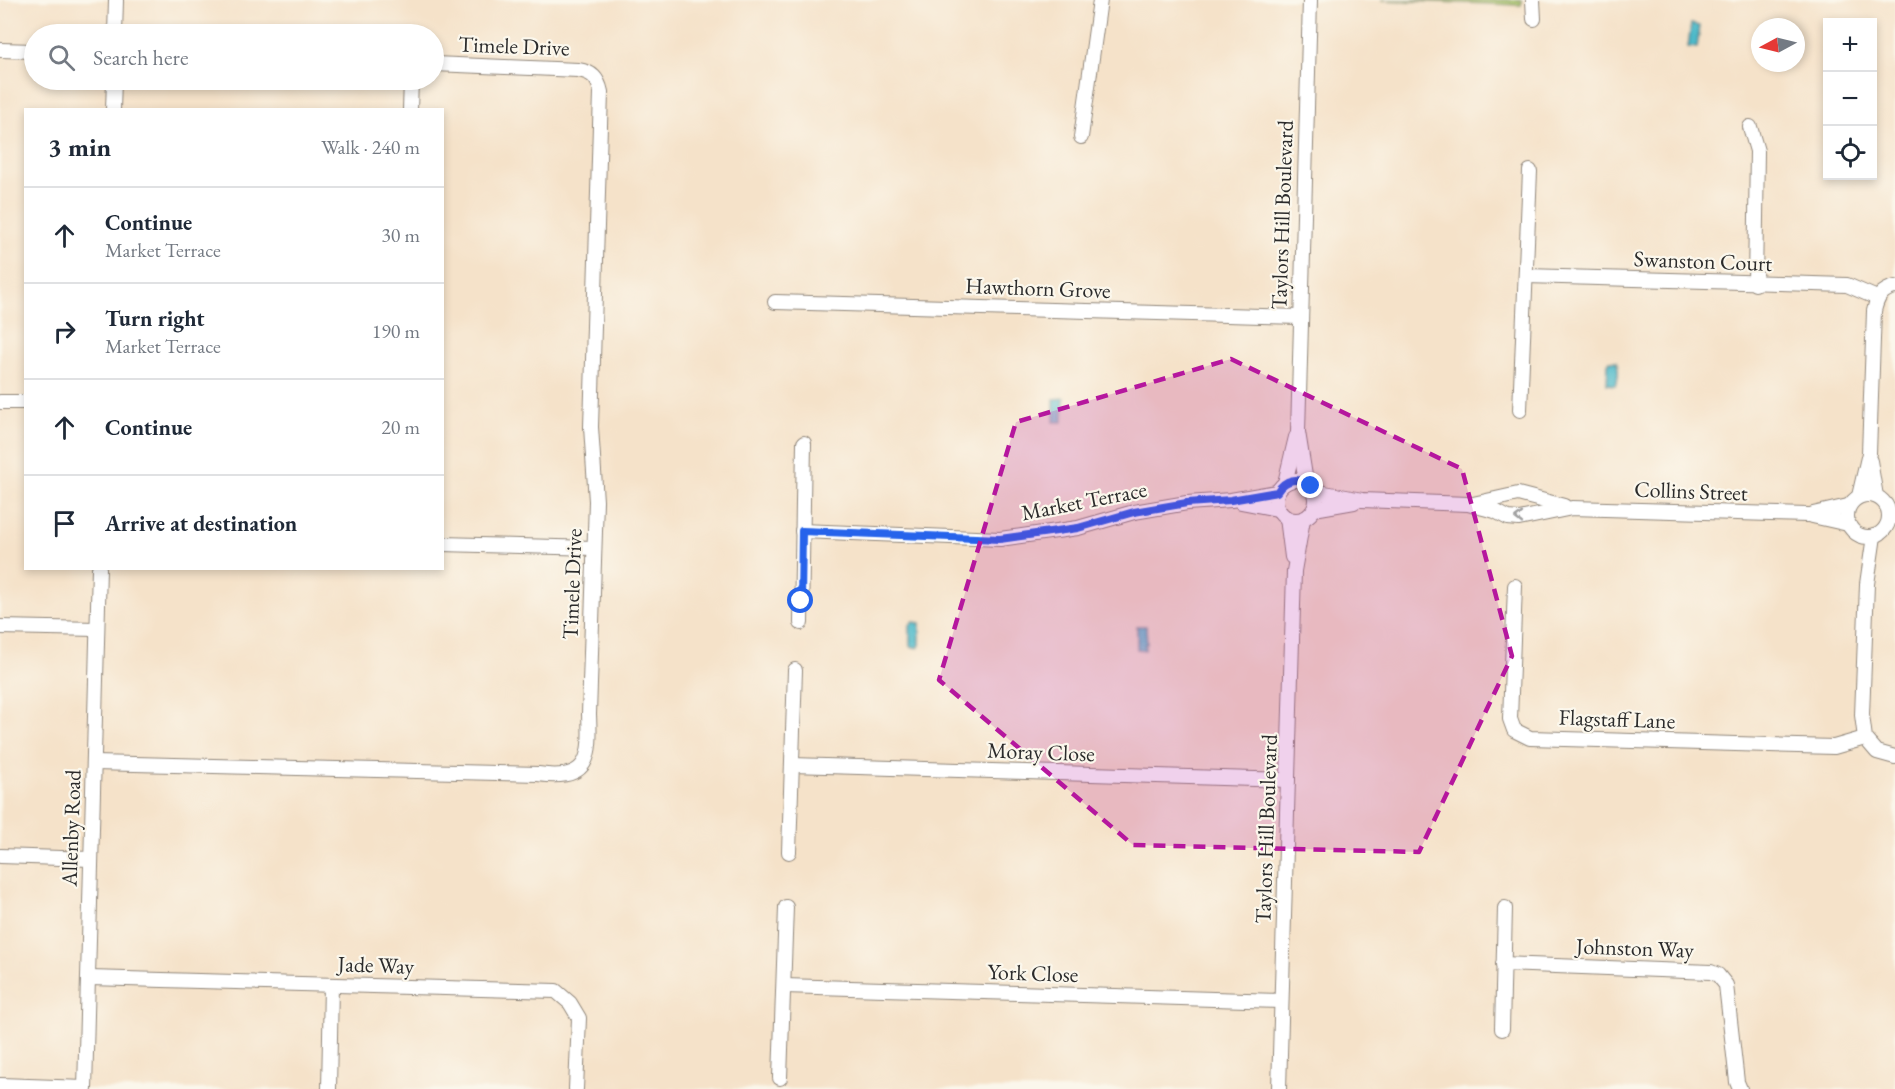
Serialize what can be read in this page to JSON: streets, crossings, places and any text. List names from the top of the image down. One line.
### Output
{"streets":{"street":["Timele Drive","Taylors Hill Boulevard","Swanston Court","Hawthorn Grove","Collins Street","Market Terrace","Flagstaff Lane","Moray Close","Allenby Road","Johnston Way","Jade Way","York Close"]},"crossings":[["Timele Drive","Allenby Road"],["Taylors Hill Boulevard","Hawthorn Grove"],["Taylors Hill Boulevard","Collins Street"],["Taylors Hill Boulevard","Market Terrace"],["Taylors Hill Boulevard","Moray Close"],["Taylors Hill Boulevard","York Close"],["Collins Street","Market Terrace"],["Allenby Road","Jade Way"]],"north":"left","page":{"map_buttons":["+","−"],"search":"Search here","heading":["3 min","Walk · 240 m"],"list":[["Continue","Market Terrace","30 m"],["Turn right","Market Terrace","190 m"],["Continue","20 m"],"Arrive at destination"]}}
